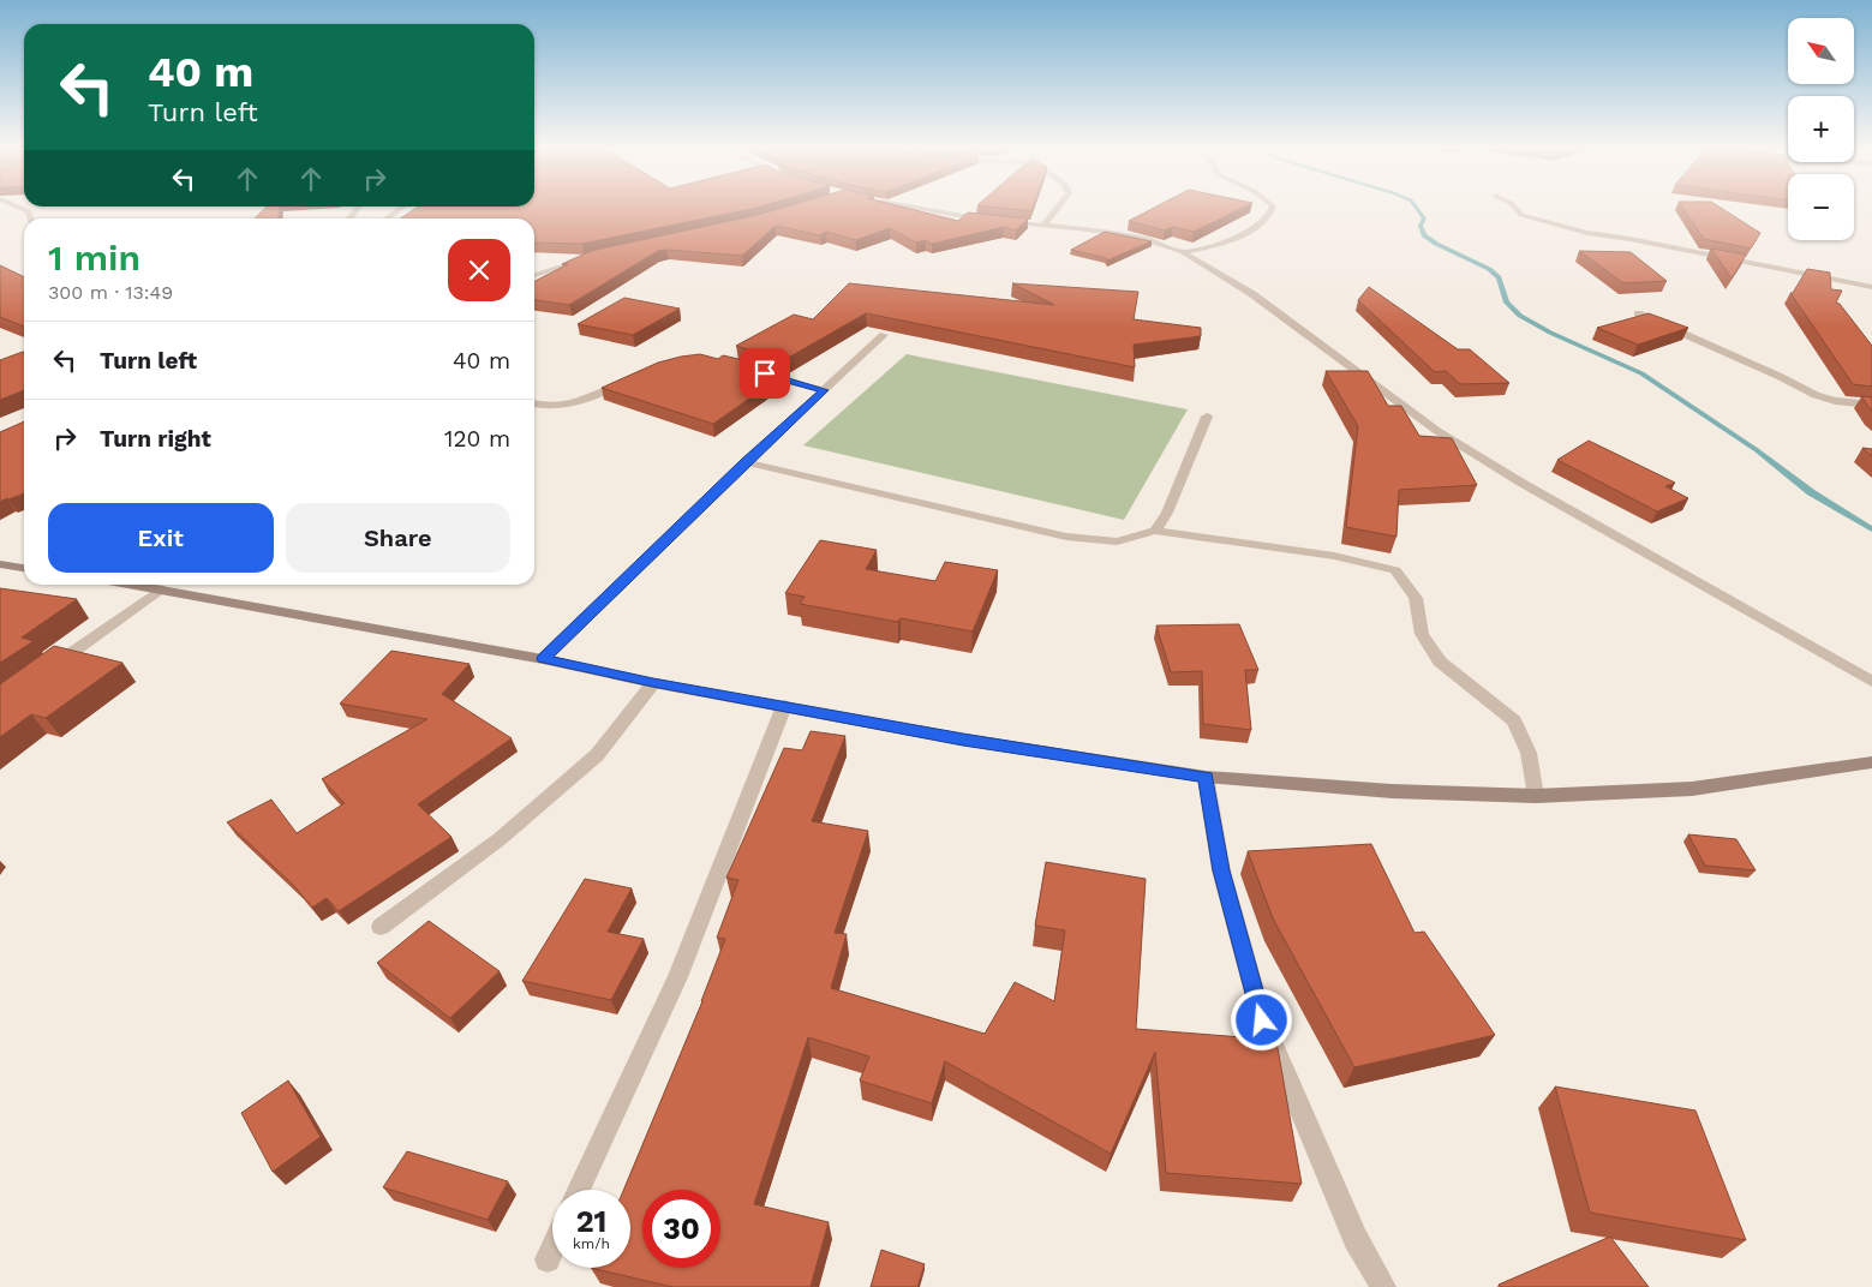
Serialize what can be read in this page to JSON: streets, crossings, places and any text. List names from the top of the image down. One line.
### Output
{"north":"top left","page":{"map_buttons":["+","−"],"turn":["40 m","Turn left"],"heading":["1 min","300 m · 13:49"],"list":[{"name":"Turn left","value":"40 m"},{"name":"Turn right","value":"120 m"}],"buttons":["Exit","Share"],"speed":"21 km/h","limit":"30"}}
